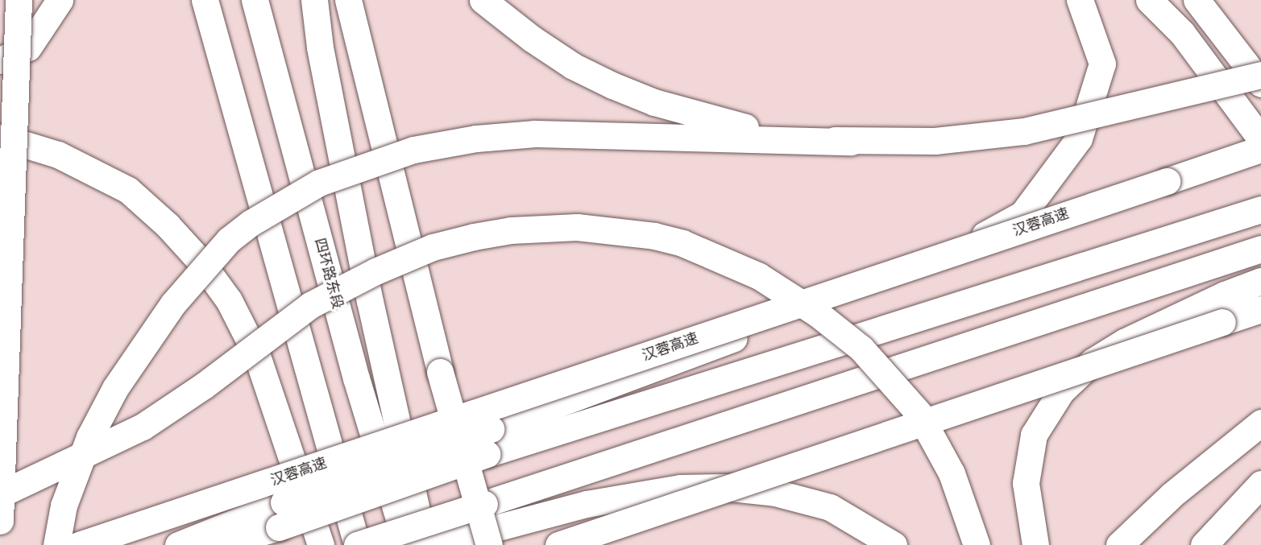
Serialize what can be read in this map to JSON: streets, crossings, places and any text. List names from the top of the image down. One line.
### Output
{"streets":{"main road":["汉蓉高速","四环路东段"]}}
